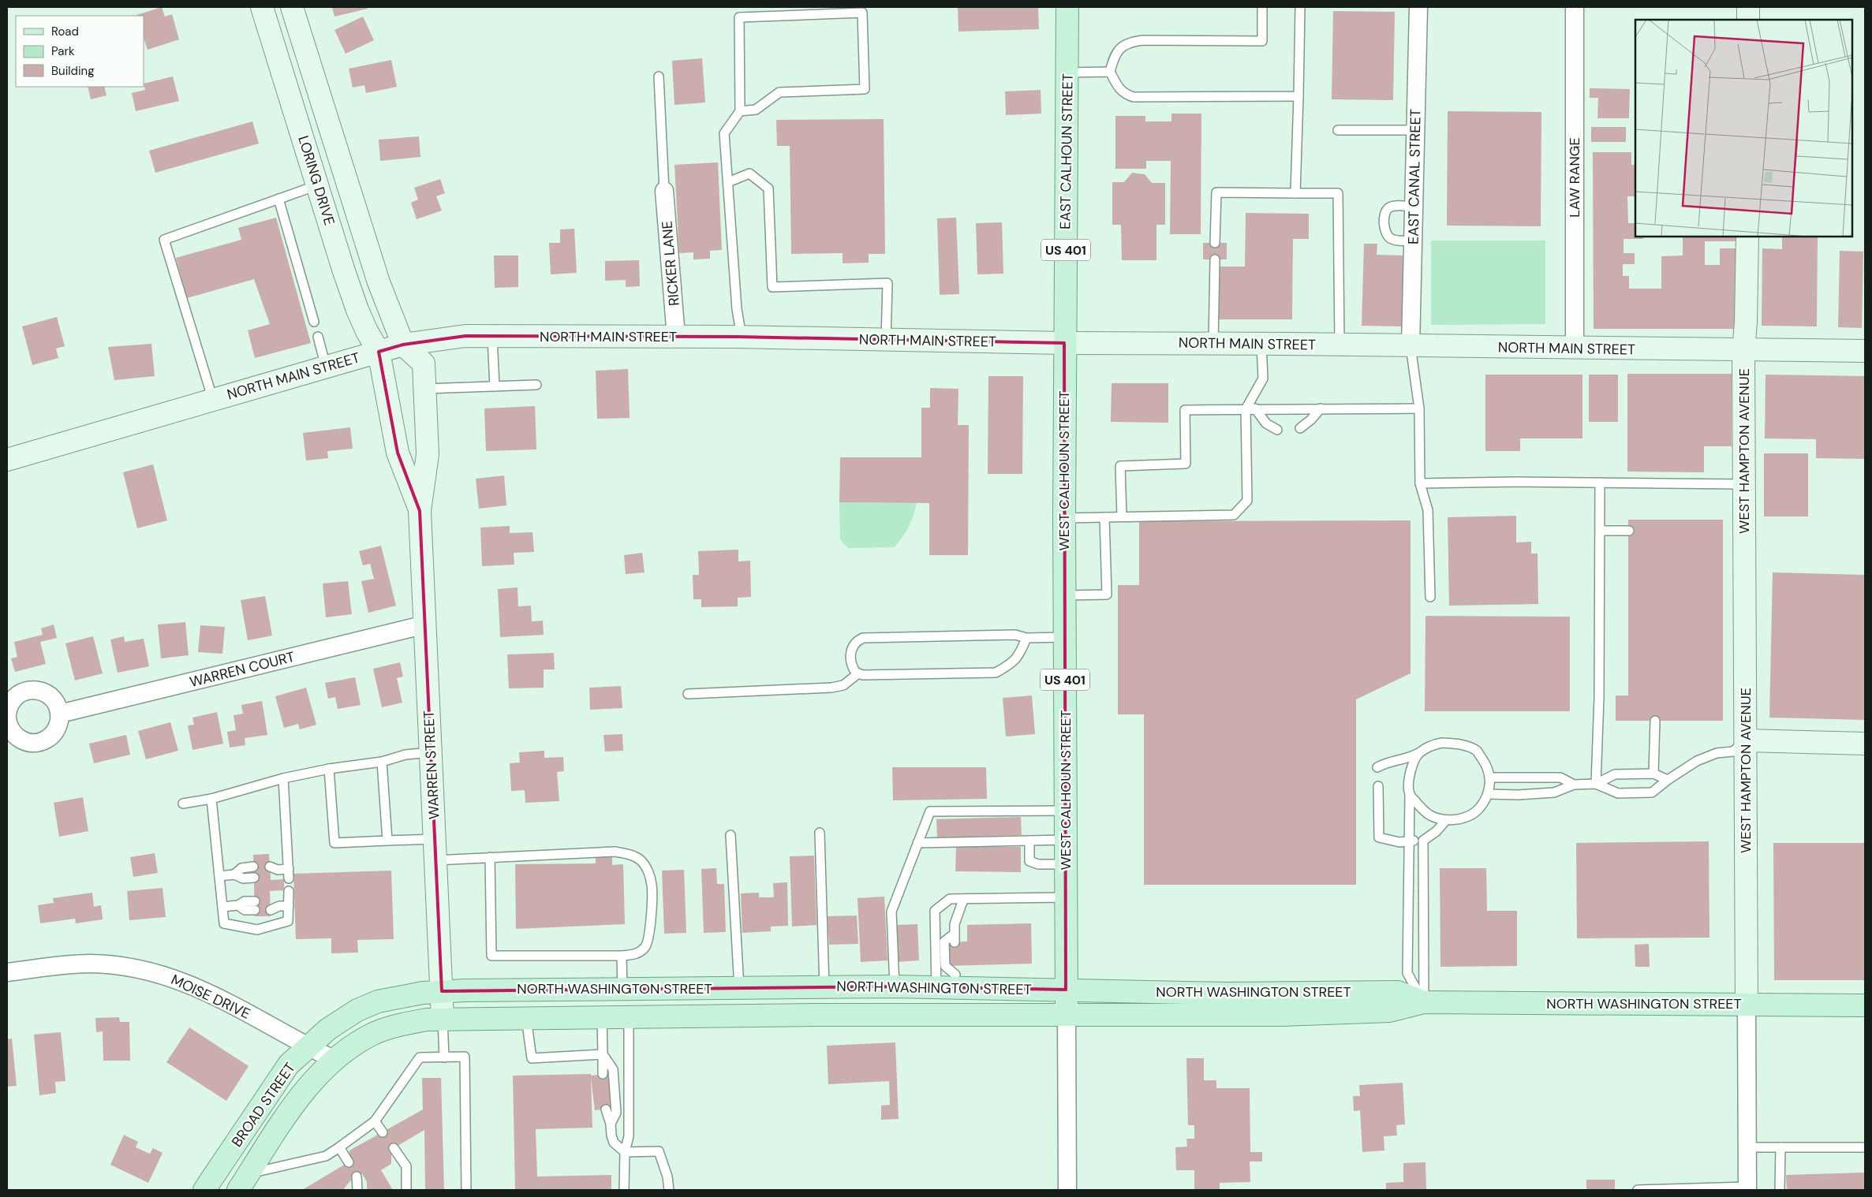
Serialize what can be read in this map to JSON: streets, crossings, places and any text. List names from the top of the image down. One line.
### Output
{"streets":{"main road":["EAST CALHOUN STREET","US 401","WEST CALHOUN STREET","NORTH WASHINGTON STREET","BROAD STREET"],"street":["EAST CANAL STREET","LAW RANGE","LORING DRIVE","RICKER LANE","NORTH MAIN STREET","WEST HAMPTON AVENUE","WARREN COURT","WARREN STREET","MOISE DRIVE"]},"crossings":[["EAST CALHOUN STREET","NORTH MAIN STREET"],["EAST CALHOUN STREET","WEST CALHOUN STREET"],["EAST CANAL STREET","NORTH MAIN STREET"],["LAW RANGE","NORTH MAIN STREET"],["LORING DRIVE","NORTH MAIN STREET"],["LORING DRIVE","WARREN STREET"],["RICKER LANE","NORTH MAIN STREET"],["NORTH MAIN STREET","WEST HAMPTON AVENUE"],["NORTH MAIN STREET","WEST CALHOUN STREET"],["NORTH MAIN STREET","WARREN STREET"],["WEST HAMPTON AVENUE","NORTH WASHINGTON STREET"],["WEST CALHOUN STREET","NORTH WASHINGTON STREET"],["WARREN COURT","WARREN STREET"],["WARREN STREET","NORTH WASHINGTON STREET"],["WARREN STREET","BROAD STREET"],["NORTH WASHINGTON STREET","BROAD STREET"],["MOISE DRIVE","BROAD STREET"]],"legend":["Road","Park","Building"]}
